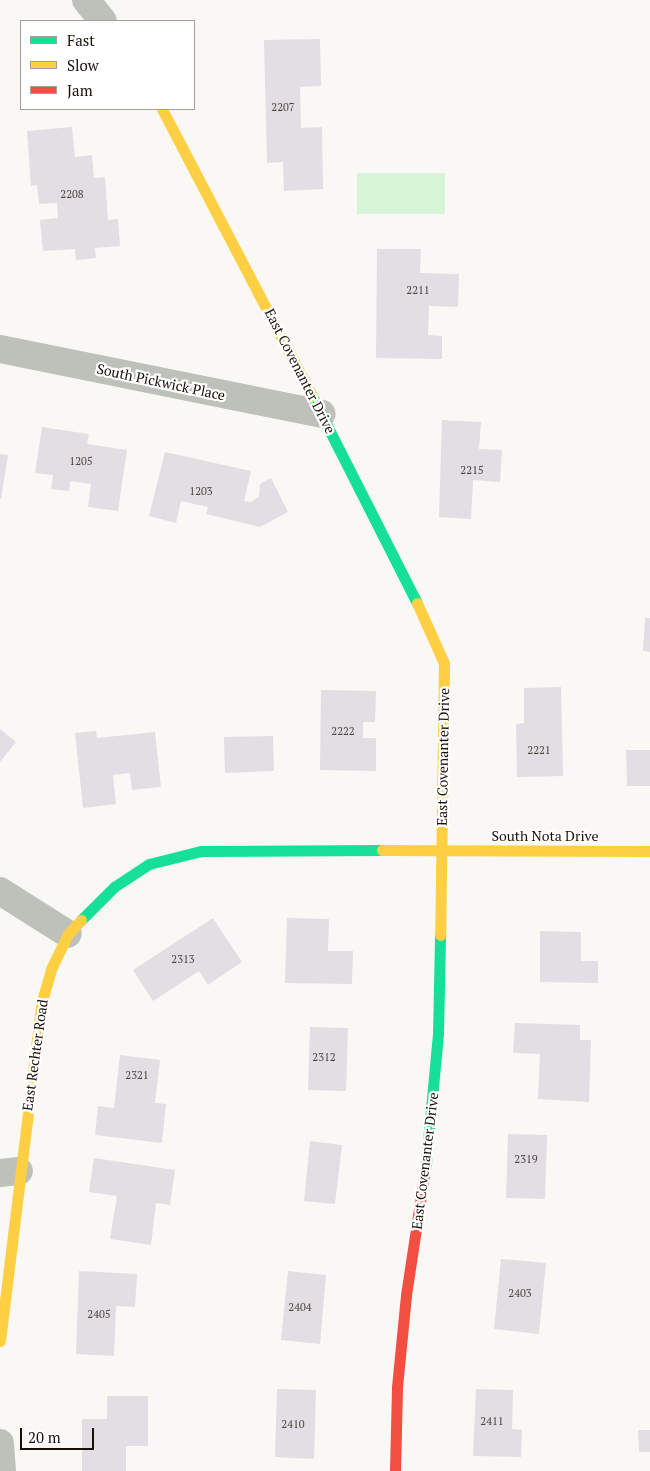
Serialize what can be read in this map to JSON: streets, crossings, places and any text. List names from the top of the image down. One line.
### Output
{"streets":{"street":["East Covenanter Drive","South Pickwick Place","South Nota Drive","East Rechter Road"]},"crossings":[["East Covenanter Drive","South Pickwick Place"],["East Covenanter Drive","South Nota Drive"],["East Covenanter Drive","East Rechter Road"],["South Nota Drive","East Rechter Road"]],"house_numbers":["2207","2208","2211","1205","2215","1203","2222","2221","2313","2312","2321","2319","2403","2404","2405","2411","2410"],"legend":["Fast","Slow","Jam"],"scale_bar":"20 m"}
